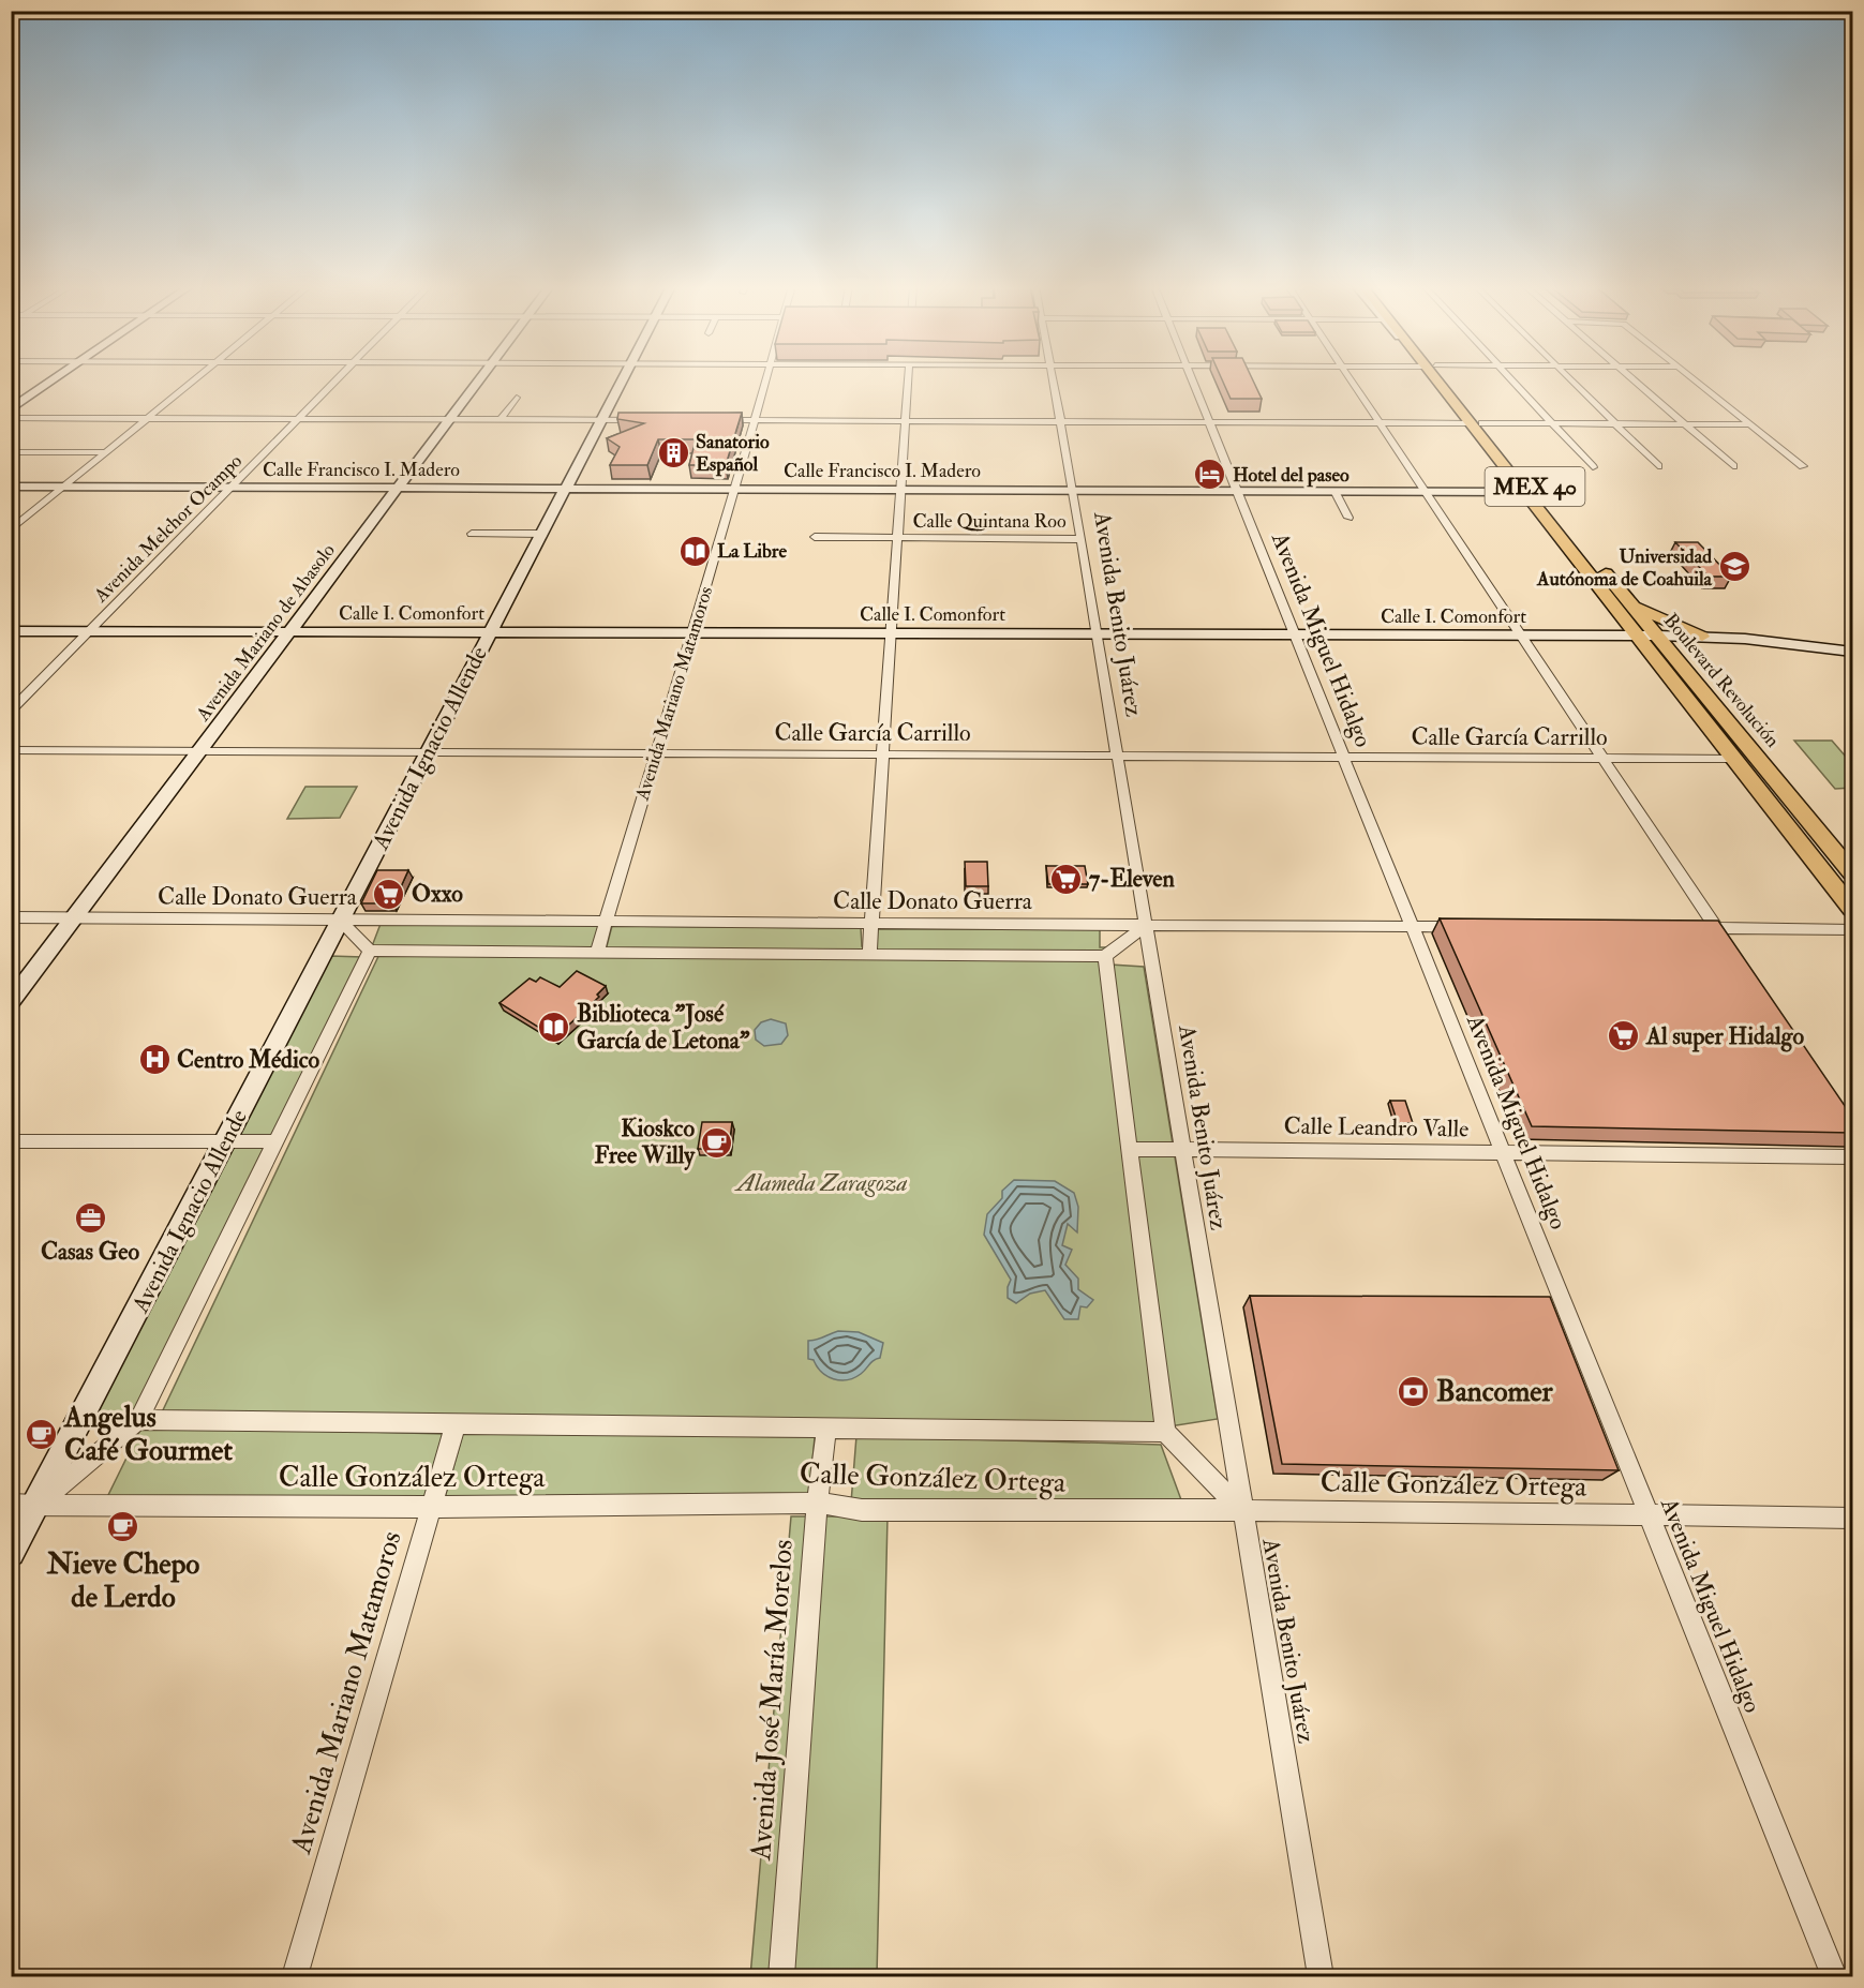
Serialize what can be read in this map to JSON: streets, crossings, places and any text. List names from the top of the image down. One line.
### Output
{"streets":{"main road":["MEX 40","Boulevard Revolución"],"street":["Calle Francisco I. Madero","Calle Quintana Roo","Avenida Melchor Ocampo","Calle I. Comonfort","Avenida Benito Juárez","Avenida Mariano de Abasolo","Avenida Miguel Hidalgo","Avenida Mariano Matamoros","Calle García Carrillo","Avenida Ignacio Allende","Calle Donato Guerra","Calle Leandro Valle","Calle González Ortega","Avenida José María Morelos"]},"crossings":[["Calle Francisco I. Madero","MEX 40"],["Calle Francisco I. Madero","Avenida Melchor Ocampo"],["Calle Francisco I. Madero","Avenida Benito Juárez"],["Calle Francisco I. Madero","Avenida Mariano de Abasolo"],["Calle Francisco I. Madero","Avenida Miguel Hidalgo"],["Calle Francisco I. Madero","Avenida Mariano Matamoros"],["Calle Francisco I. Madero","Avenida Ignacio Allende"],["MEX 40","Calle I. Comonfort"],["MEX 40","Calle García Carrillo"],["Calle Quintana Roo","Avenida Benito Juárez"],["Avenida Melchor Ocampo","Calle I. Comonfort"],["Calle I. Comonfort","Avenida Benito Juárez"],["Calle I. Comonfort","Avenida Mariano de Abasolo"],["Calle I. Comonfort","Avenida Miguel Hidalgo"],["Calle I. Comonfort","Boulevard Revolución"],["Calle I. Comonfort","Avenida Mariano Matamoros"],["Calle I. Comonfort","Avenida Ignacio Allende"],["Avenida Benito Juárez","Calle García Carrillo"],["Avenida Benito Juárez","Calle Donato Guerra"],["Avenida Benito Juárez","Calle Leandro Valle"],["Avenida Benito Juárez","Calle González Ortega"],["Avenida Mariano de Abasolo","Calle García Carrillo"],["Avenida Mariano de Abasolo","Calle Donato Guerra"],["Avenida Miguel Hidalgo","Calle García Carrillo"],["Avenida Miguel Hidalgo","Calle Donato Guerra"],["Avenida Miguel Hidalgo","Calle Leandro Valle"],["Avenida Miguel Hidalgo","Calle González Ortega"],["Avenida Mariano Matamoros","Calle García Carrillo"],["Avenida Mariano Matamoros","Calle Donato Guerra"],["Avenida Mariano Matamoros","Calle González Ortega"],["Calle García Carrillo","Avenida Ignacio Allende"],["Avenida Ignacio Allende","Calle Donato Guerra"],["Avenida Ignacio Allende","Calle González Ortega"],["Calle González Ortega","Avenida José María Morelos"]],"parks":["Alameda Zaragoza"],"places":{"building":["Sanatorio Español"],"hotel":["Hotel del paseo"],"library":["La Libre","Biblioteca \"José García de Letona\""],"school or university":["Universidad Autónoma de Coahuila"],"supermarket":["7-Eleven","Oxxo","Al super Hidalgo"],"hospital":["Centro Médico"],"cafe":["Kioskco Free Willy","Angelus Café Gourmet","Nieve Chepo de Lerdo"],"office":["Casas Geo"],"bank":["Bancomer"]}}
